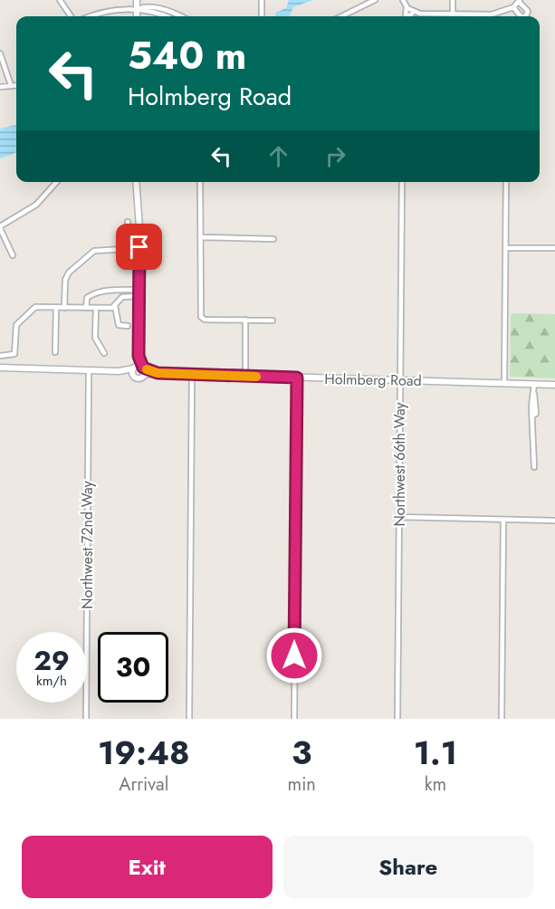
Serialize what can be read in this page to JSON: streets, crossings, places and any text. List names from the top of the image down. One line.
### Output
{"streets":{"street":["Holmberg Road","Northwest 66th Way","Northwest 72nd Way"]},"crossings":[["Holmberg Road","Northwest 66th Way"]],"page":{"turn":["540 m","Holmberg Road"],"speed":"29 km/h","limit":"30","eta":["19:48","Arrival","3","min","1.1","km"],"buttons":["Exit","Share"]}}
